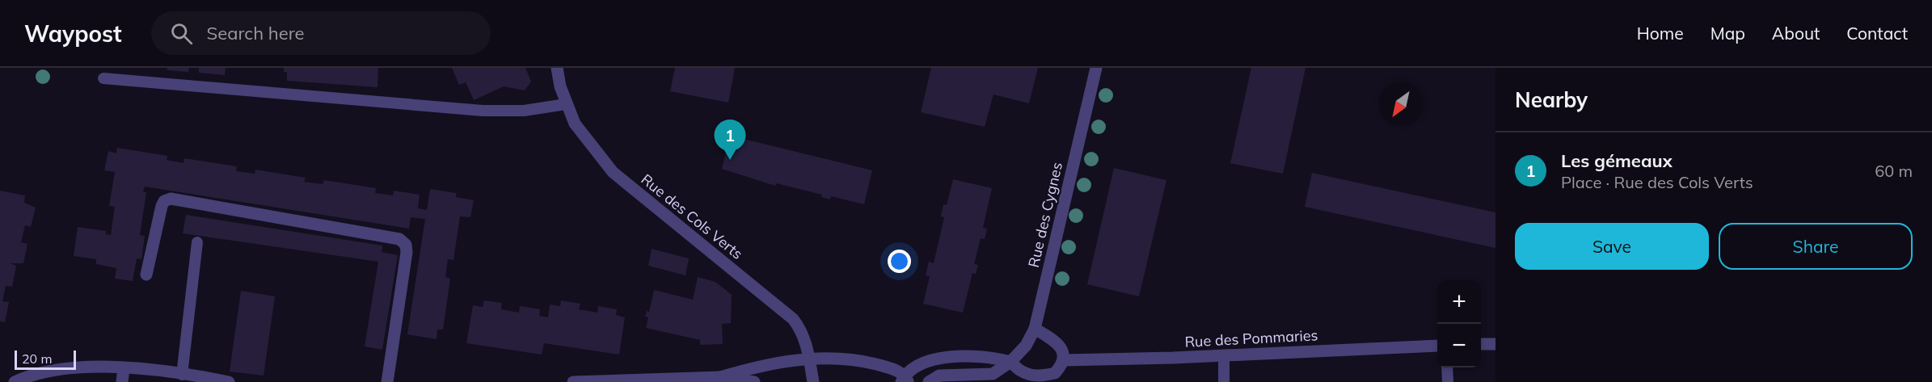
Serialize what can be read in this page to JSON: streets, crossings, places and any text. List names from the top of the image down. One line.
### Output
{"streets":{"street":["Rue des Cygnes","Rue des Cols Verts","Rue des Pommaries"]},"scale_bar":"20 m","north":"bottom left","page":{"header":"Waypost","search":"Search here","nav":["Home","Map","About","Contact"],"heading":"Nearby","pins":"1","list":[{"mark":"1","name":"Les gémeaux","note":"Place · Rue des Cols Verts","value":"60 m"}],"buttons":["Save","Share"],"map_buttons":["+","−"],"scale":"20 m"}}
